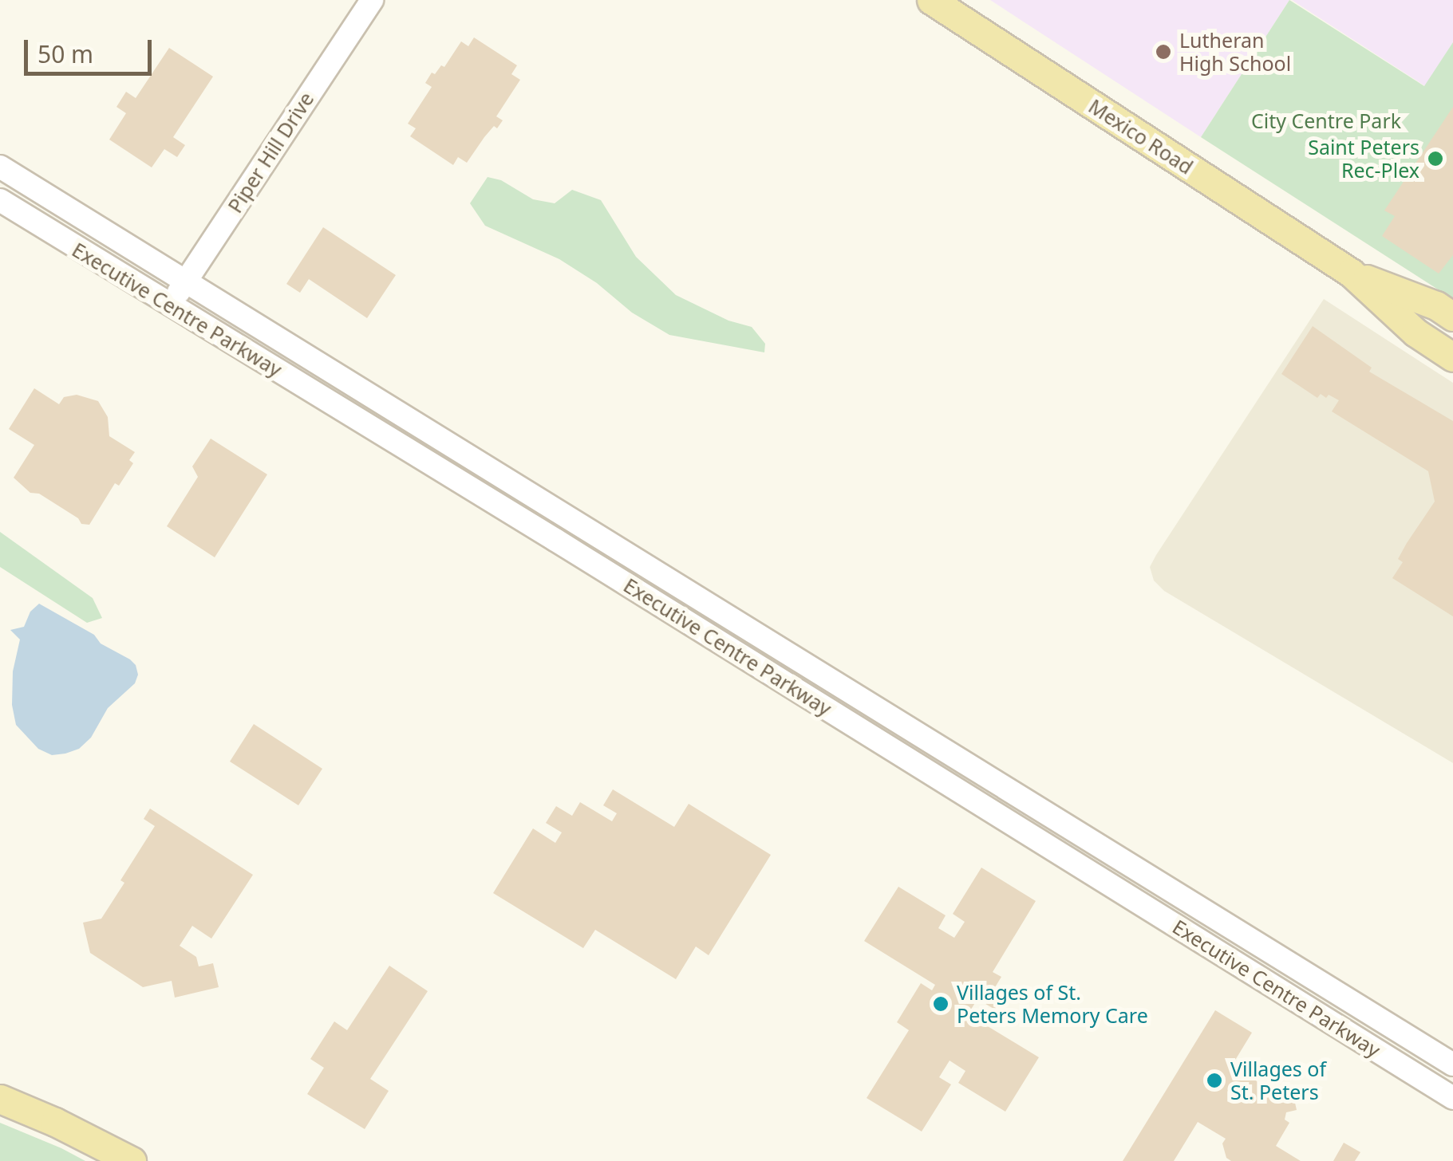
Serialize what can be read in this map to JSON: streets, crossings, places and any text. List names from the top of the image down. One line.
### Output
{"streets":{"main road":["Mexico Road"],"street":["Piper Hill Drive","Executive Centre Parkway"]},"crossings":[["Piper Hill Drive","Executive Centre Parkway"]],"parks":["City Centre Park"],"places":["Lutheran High School","Saint Peters Rec-Plex","Villages of St. Peters Memory Care","Villages of St. Peters"],"scale_bar":"50 m"}
